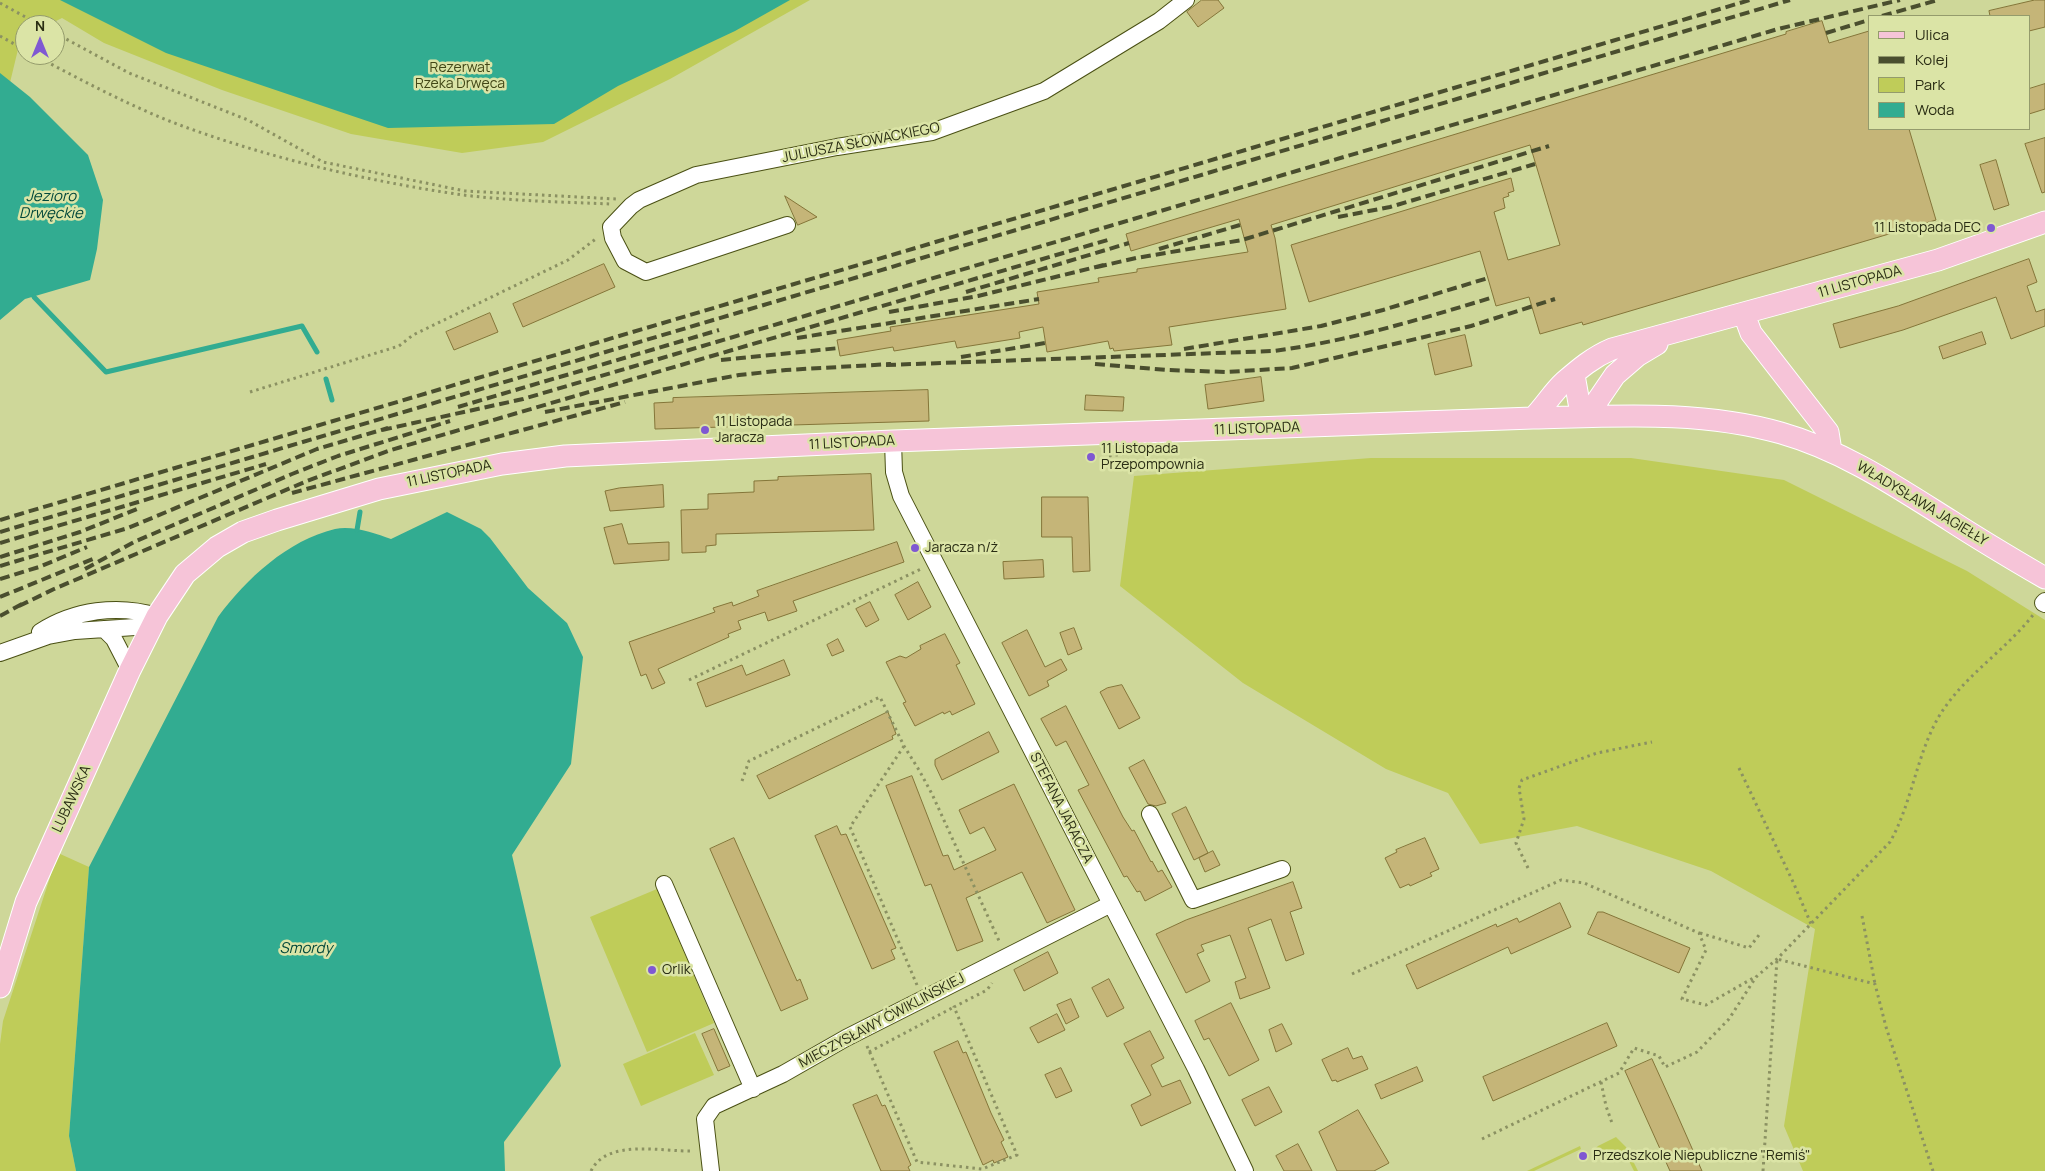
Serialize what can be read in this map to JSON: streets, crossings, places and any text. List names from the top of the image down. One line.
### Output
{"streets":{"main road":["11 LISTOPADA","WŁADYSŁAWA JAGIEŁŁY","LUBAWSKA"],"street":["JULIUSZA SŁOWACKIEGO","STEFANA JARACZA","MIECZYSŁAWY ĆWIKLIŃSKIEJ"]},"crossings":[["11 LISTOPADA","WŁADYSŁAWA JAGIEŁŁY"],["11 LISTOPADA","LUBAWSKA"],["11 LISTOPADA","STEFANA JARACZA"],["STEFANA JARACZA","MIECZYSŁAWY ĆWIKLIŃSKIEJ"]],"water":["Jezioro Drwęckie","Smordy"],"parks":["Rezerwat Rzeka Drwęca"],"places":["11 Listopada DEC","11 Listopada Jaracza","11 Listopada Przepompownia","Jaracza n/ż","Orlik","Przedszkole Niepubliczne \"Remiś\""],"legend":["Ulica","Kolej","Park","Woda"],"north":"top"}
